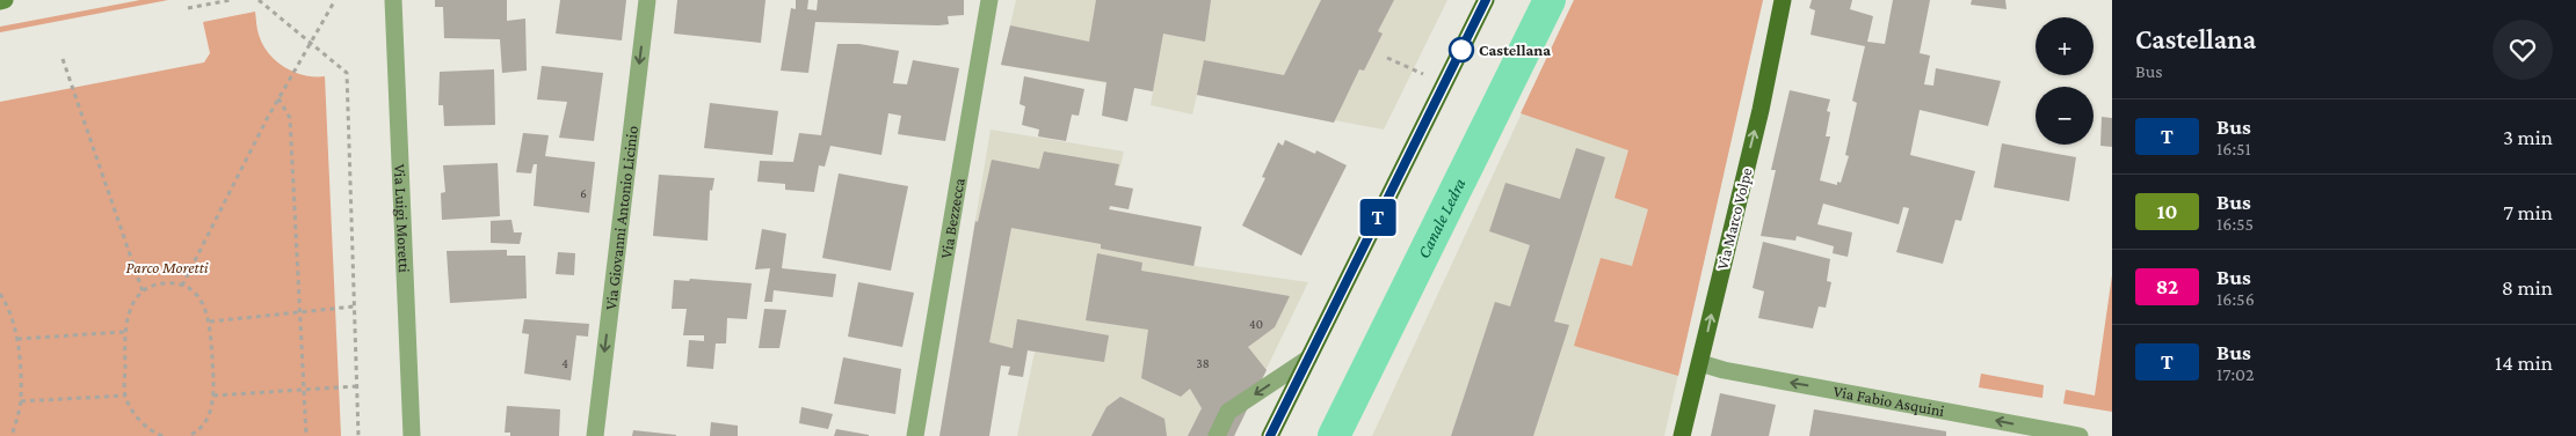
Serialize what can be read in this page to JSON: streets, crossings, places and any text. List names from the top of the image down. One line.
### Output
{"streets":{"main road":["Via Marco Volpe"],"street":["Via Luigi Moretti","Via Giovanni Antonio Licinio","Via Bezzecca","Via Fabio Asquini"]},"crossings":[["Via Marco Volpe","Via Fabio Asquini"]],"one_way":["Via Giovanni Antonio Licinio","Via Marco Volpe","Via Fabio Asquini"],"water":["Canale Ledra"],"parks":["Parco Moretti"],"places":["Castellana"],"lines":["bus line T"],"house_numbers":["6","40","4","38"],"page":{"on_map":"T","heading":["Castellana","Bus"],"map_buttons":["+","−"],"list":[{"mark":"T","name":"Bus","note":"16:51","value":"3 min"},{"mark":"10","name":"Bus","note":"16:55","value":"7 min"},{"mark":"82","name":"Bus","note":"16:56","value":"8 min"},{"mark":"T","name":"Bus","note":"17:02","value":"14 min"}]}}
